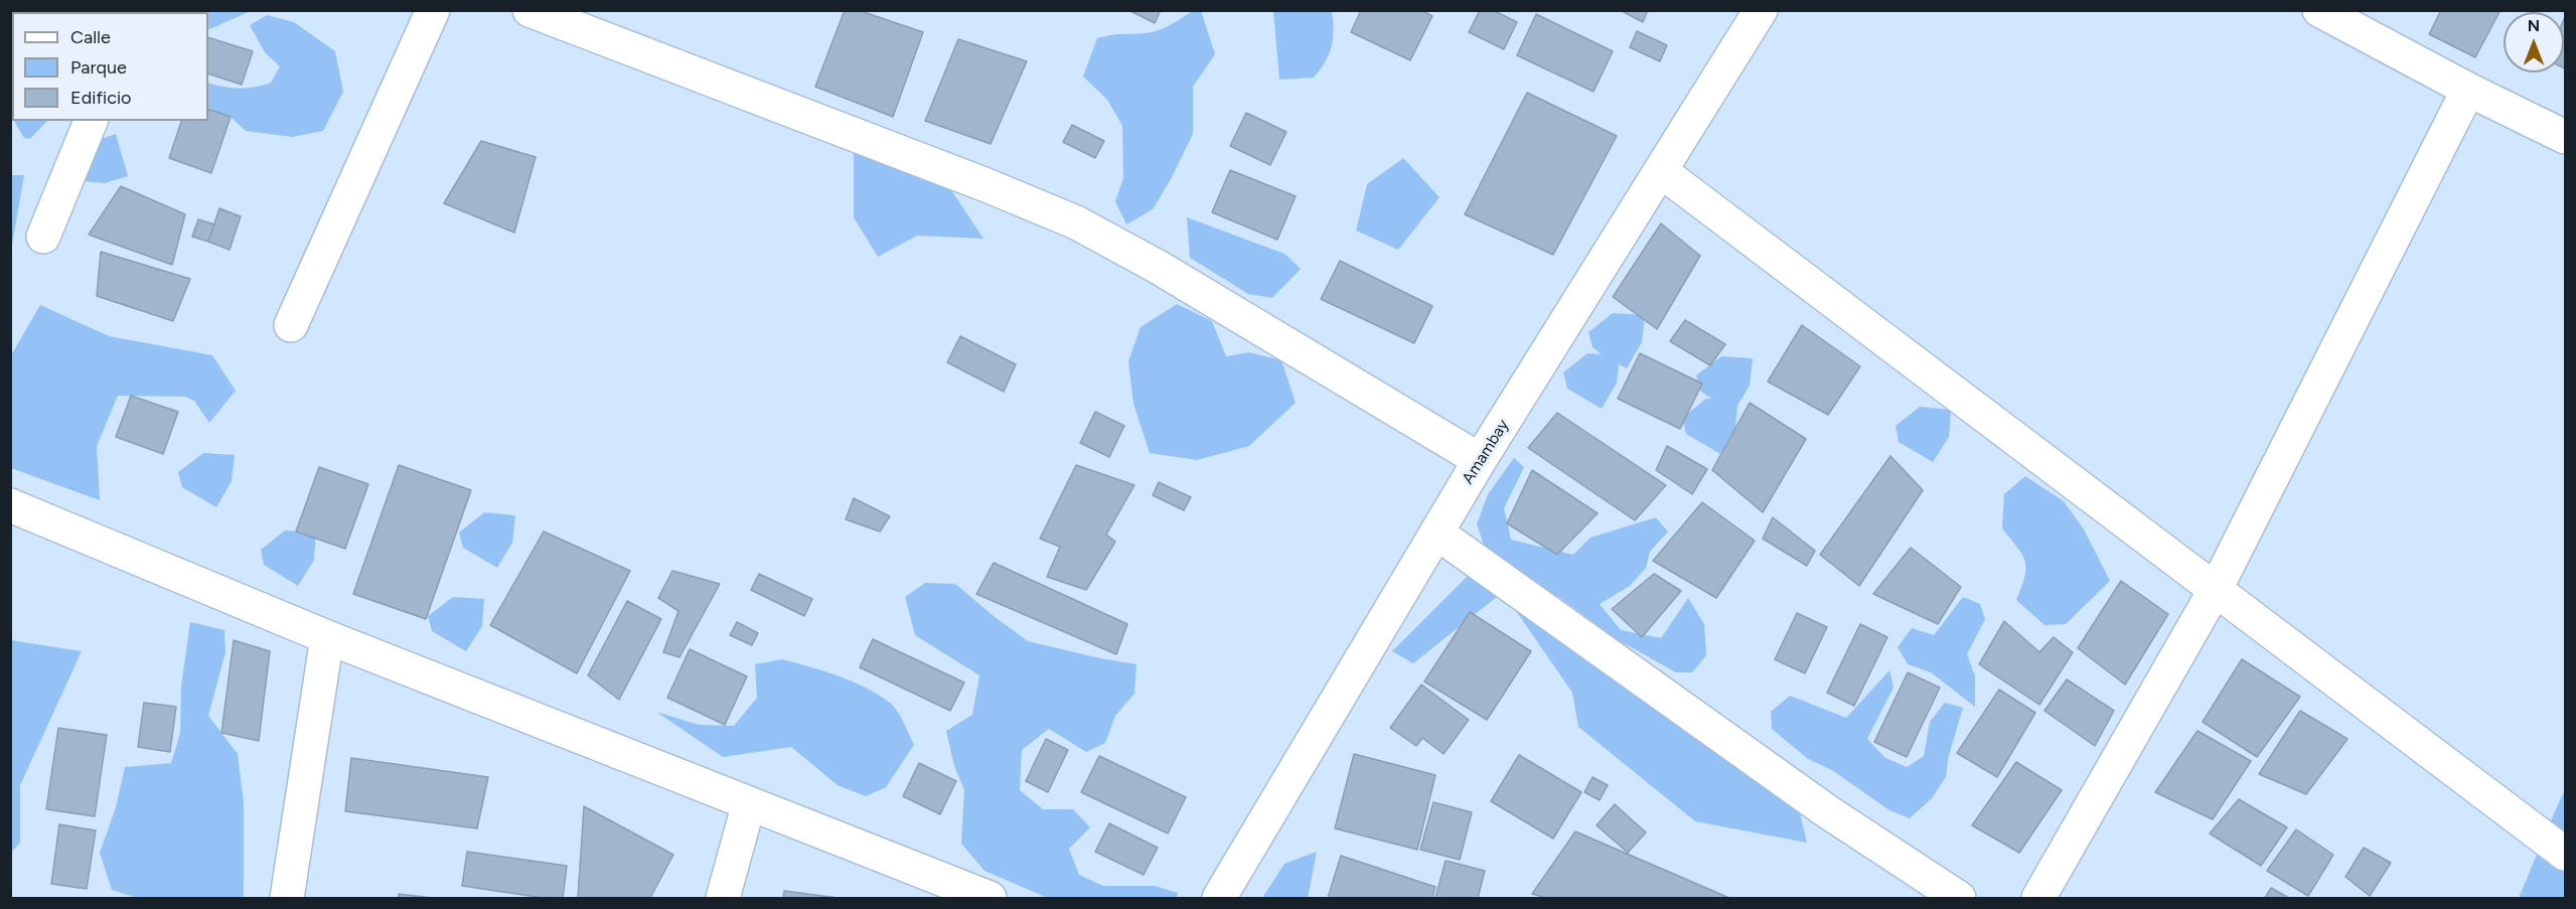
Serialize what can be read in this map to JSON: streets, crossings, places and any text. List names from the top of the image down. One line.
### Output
{"streets":{"street":["Amambay"]},"legend":["Calle","Parque","Edificio"],"north":"top"}
